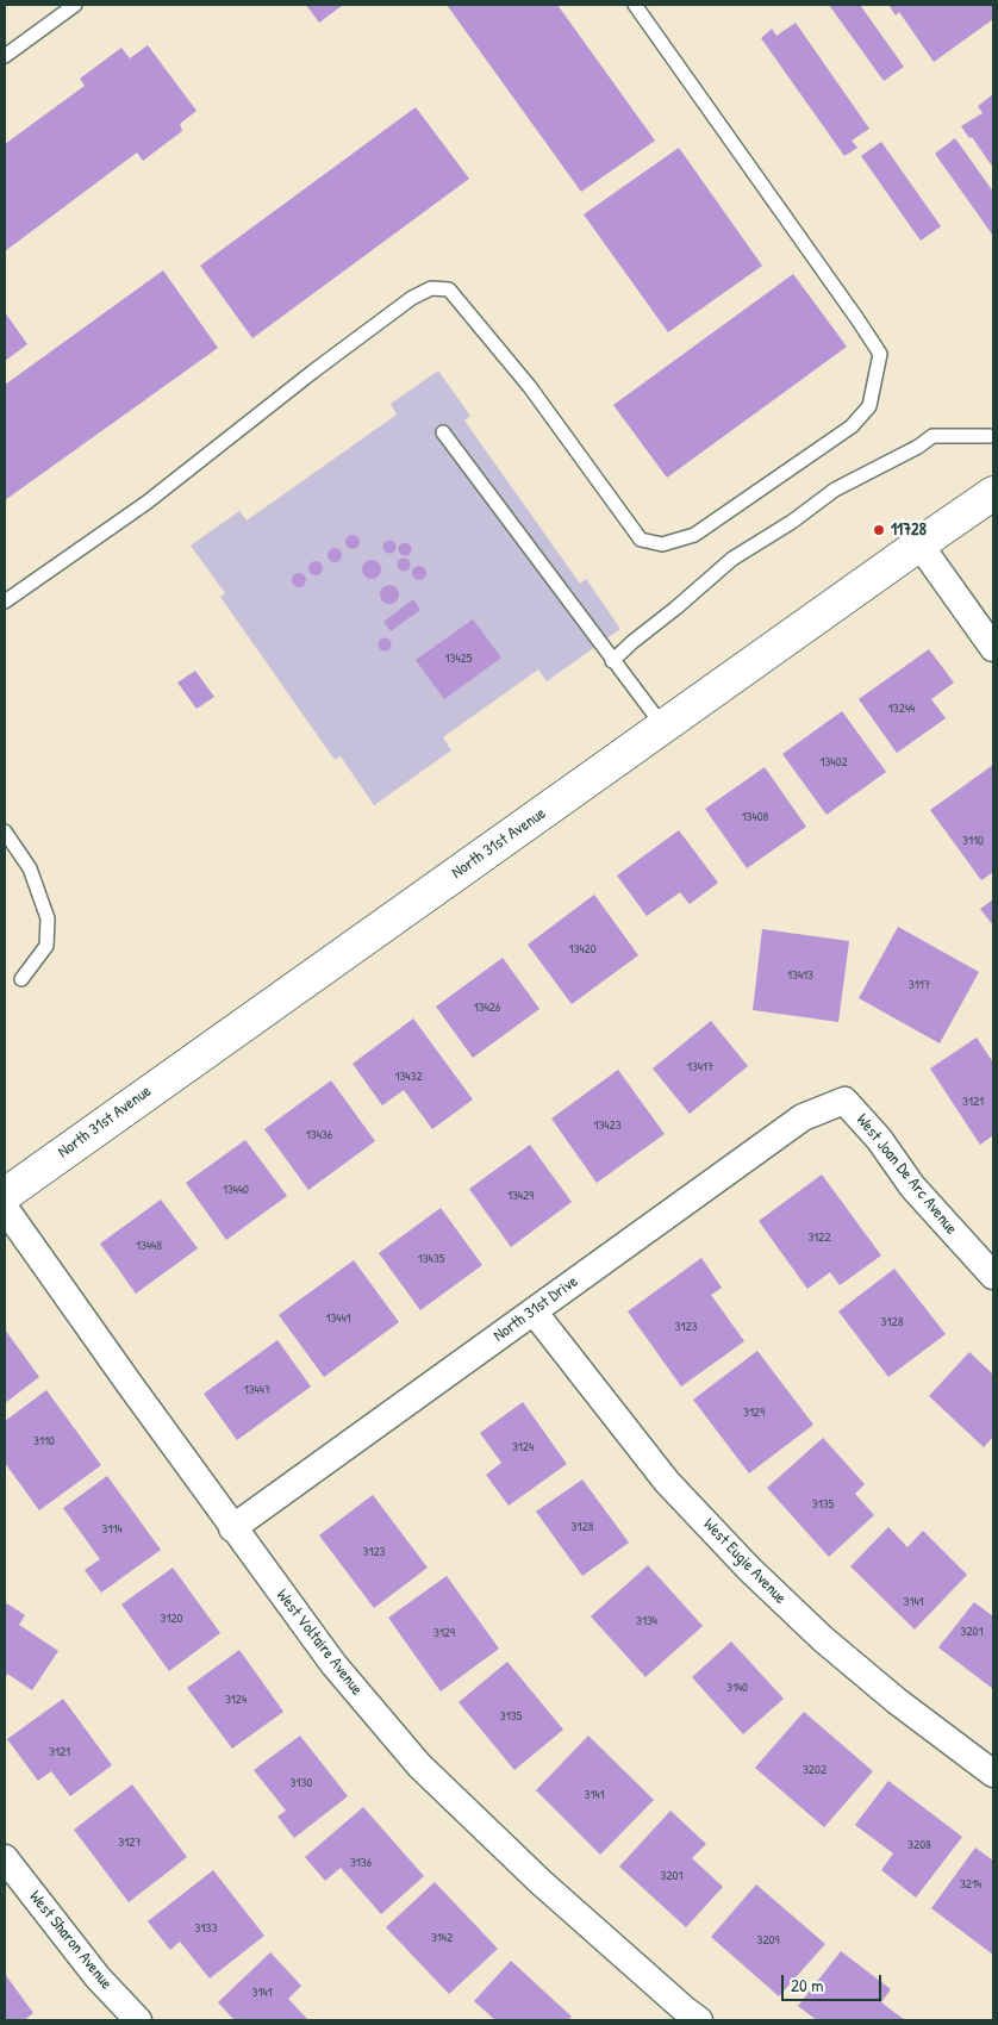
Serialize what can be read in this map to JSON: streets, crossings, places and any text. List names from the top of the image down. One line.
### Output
{"streets":{"street":["North 31st Avenue","West Joan De Arc Avenue","North 31st Drive","West Eugie Avenue","West Voltaire Avenue","West Sharon Avenue"]},"crossings":[["West Joan De Arc Avenue","North 31st Drive"],["North 31st Drive","West Eugie Avenue"],["North 31st Drive","West Voltaire Avenue"]],"places":["11728"],"house_numbers":["13425","13244","13402","13408","3110","13420","13413","3117","13426","13417","13432","3121","13423","13436","13440","13429","3122","13448","13435","13441","3128","3123","13447","3129","3110","3124","3135","3128","3114","3123","3141","3120","3134","3201","3129","3140","3124","3135","3121","3202","3130","3141","3127","3208","3136","3201","3214","3133","3142","3209","3141"],"scale_bar":"20 m"}
